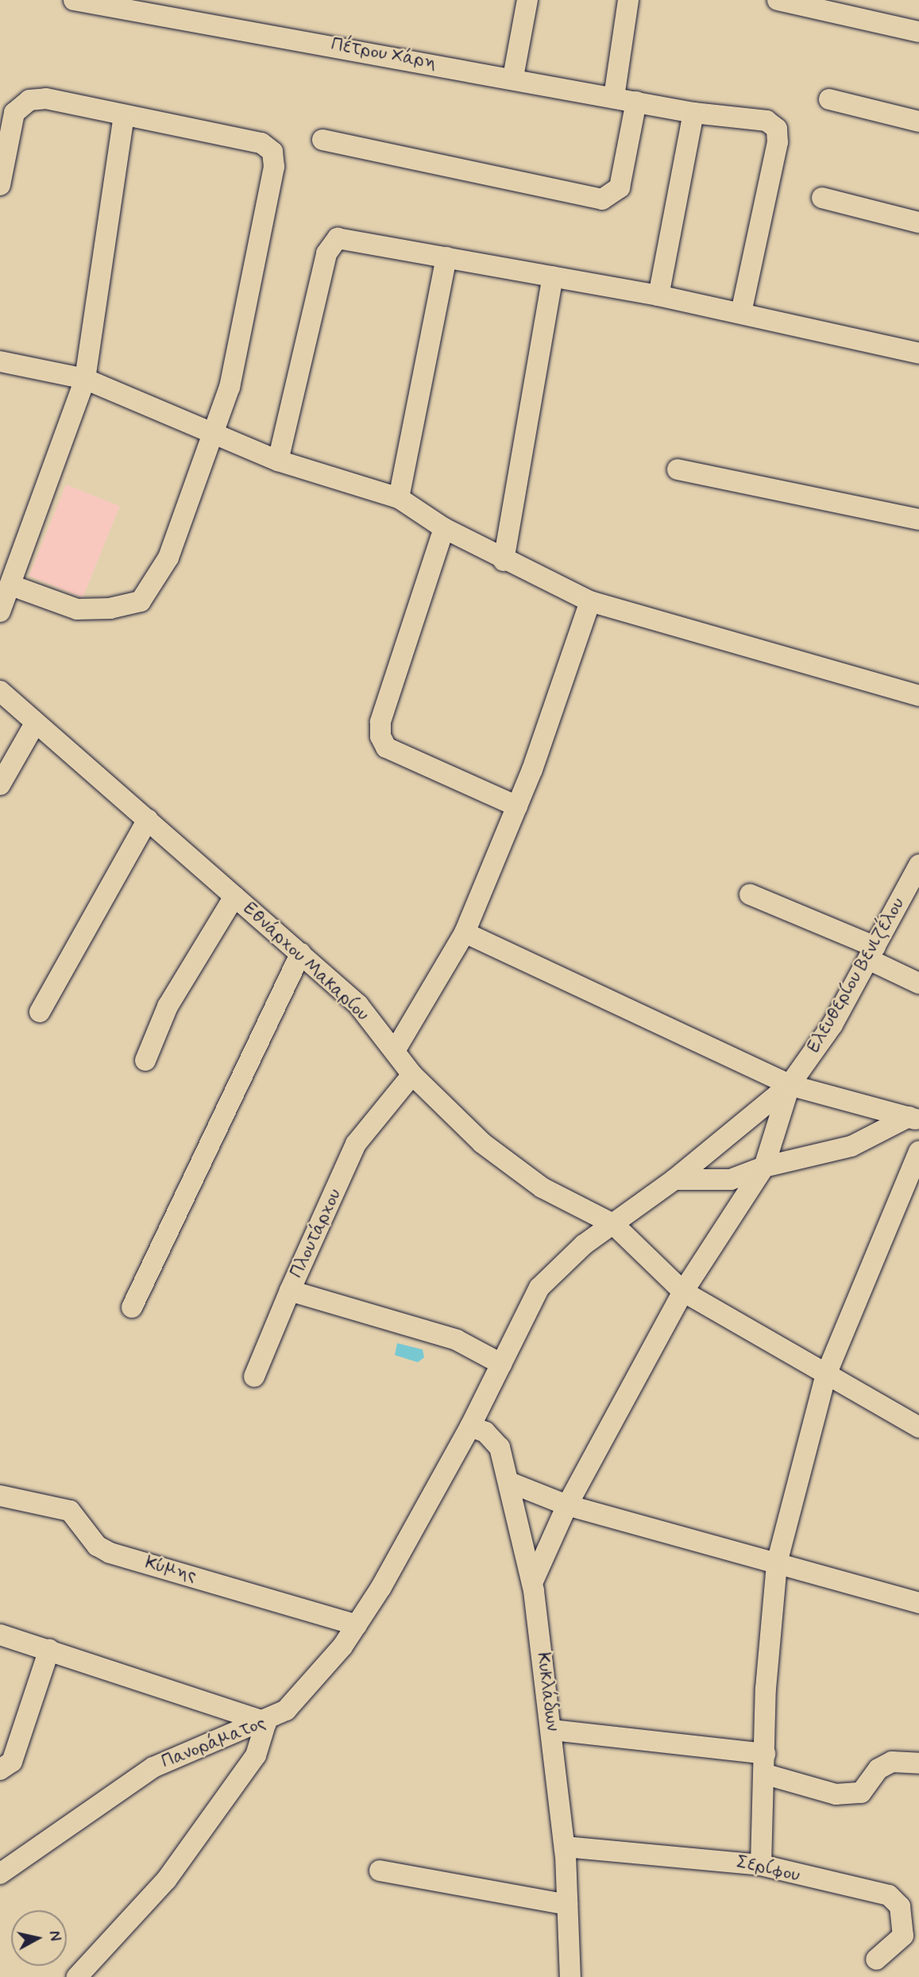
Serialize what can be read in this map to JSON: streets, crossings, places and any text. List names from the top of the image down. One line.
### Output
{"streets":{"street":["Πέτρου Χάρη","Εθνάρχου Μακαρίου","Ελευθερίου Βενιζέλου","Πλουτάρχου","Κύμης","Κυκλάδων","Πανοράματος","Σερίφου"]},"crossings":[["Εθνάρχου Μακαρίου","Πλουτάρχου"],["Εθνάρχου Μακαρίου","Πανοράματος"],["Ελευθερίου Βενιζέλου","Πανοράματος"],["Πλουτάρχου","Πανοράματος"],["Κύμης","Πανοράματος"],["Κυκλάδων","Πανοράματος"],["Κυκλάδων","Σερίφου"]],"north":"right"}
